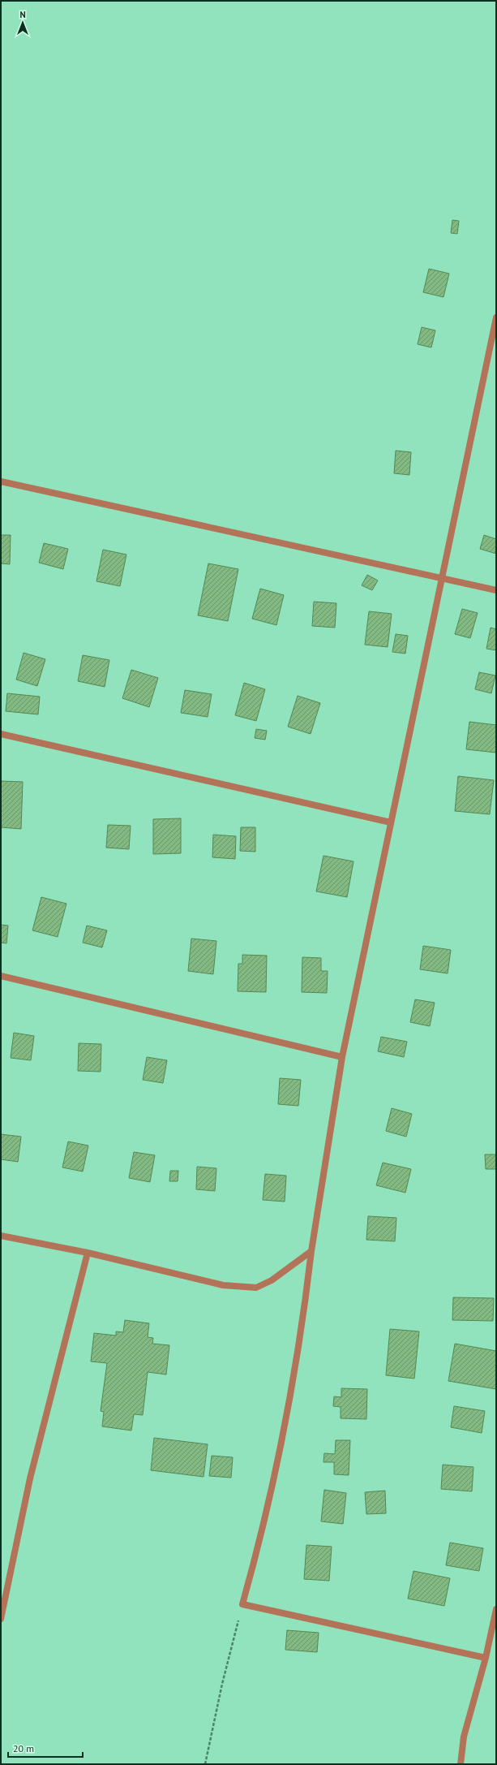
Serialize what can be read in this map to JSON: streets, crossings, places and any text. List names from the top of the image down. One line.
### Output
{"scale_bar":"20 m","north":"top"}
